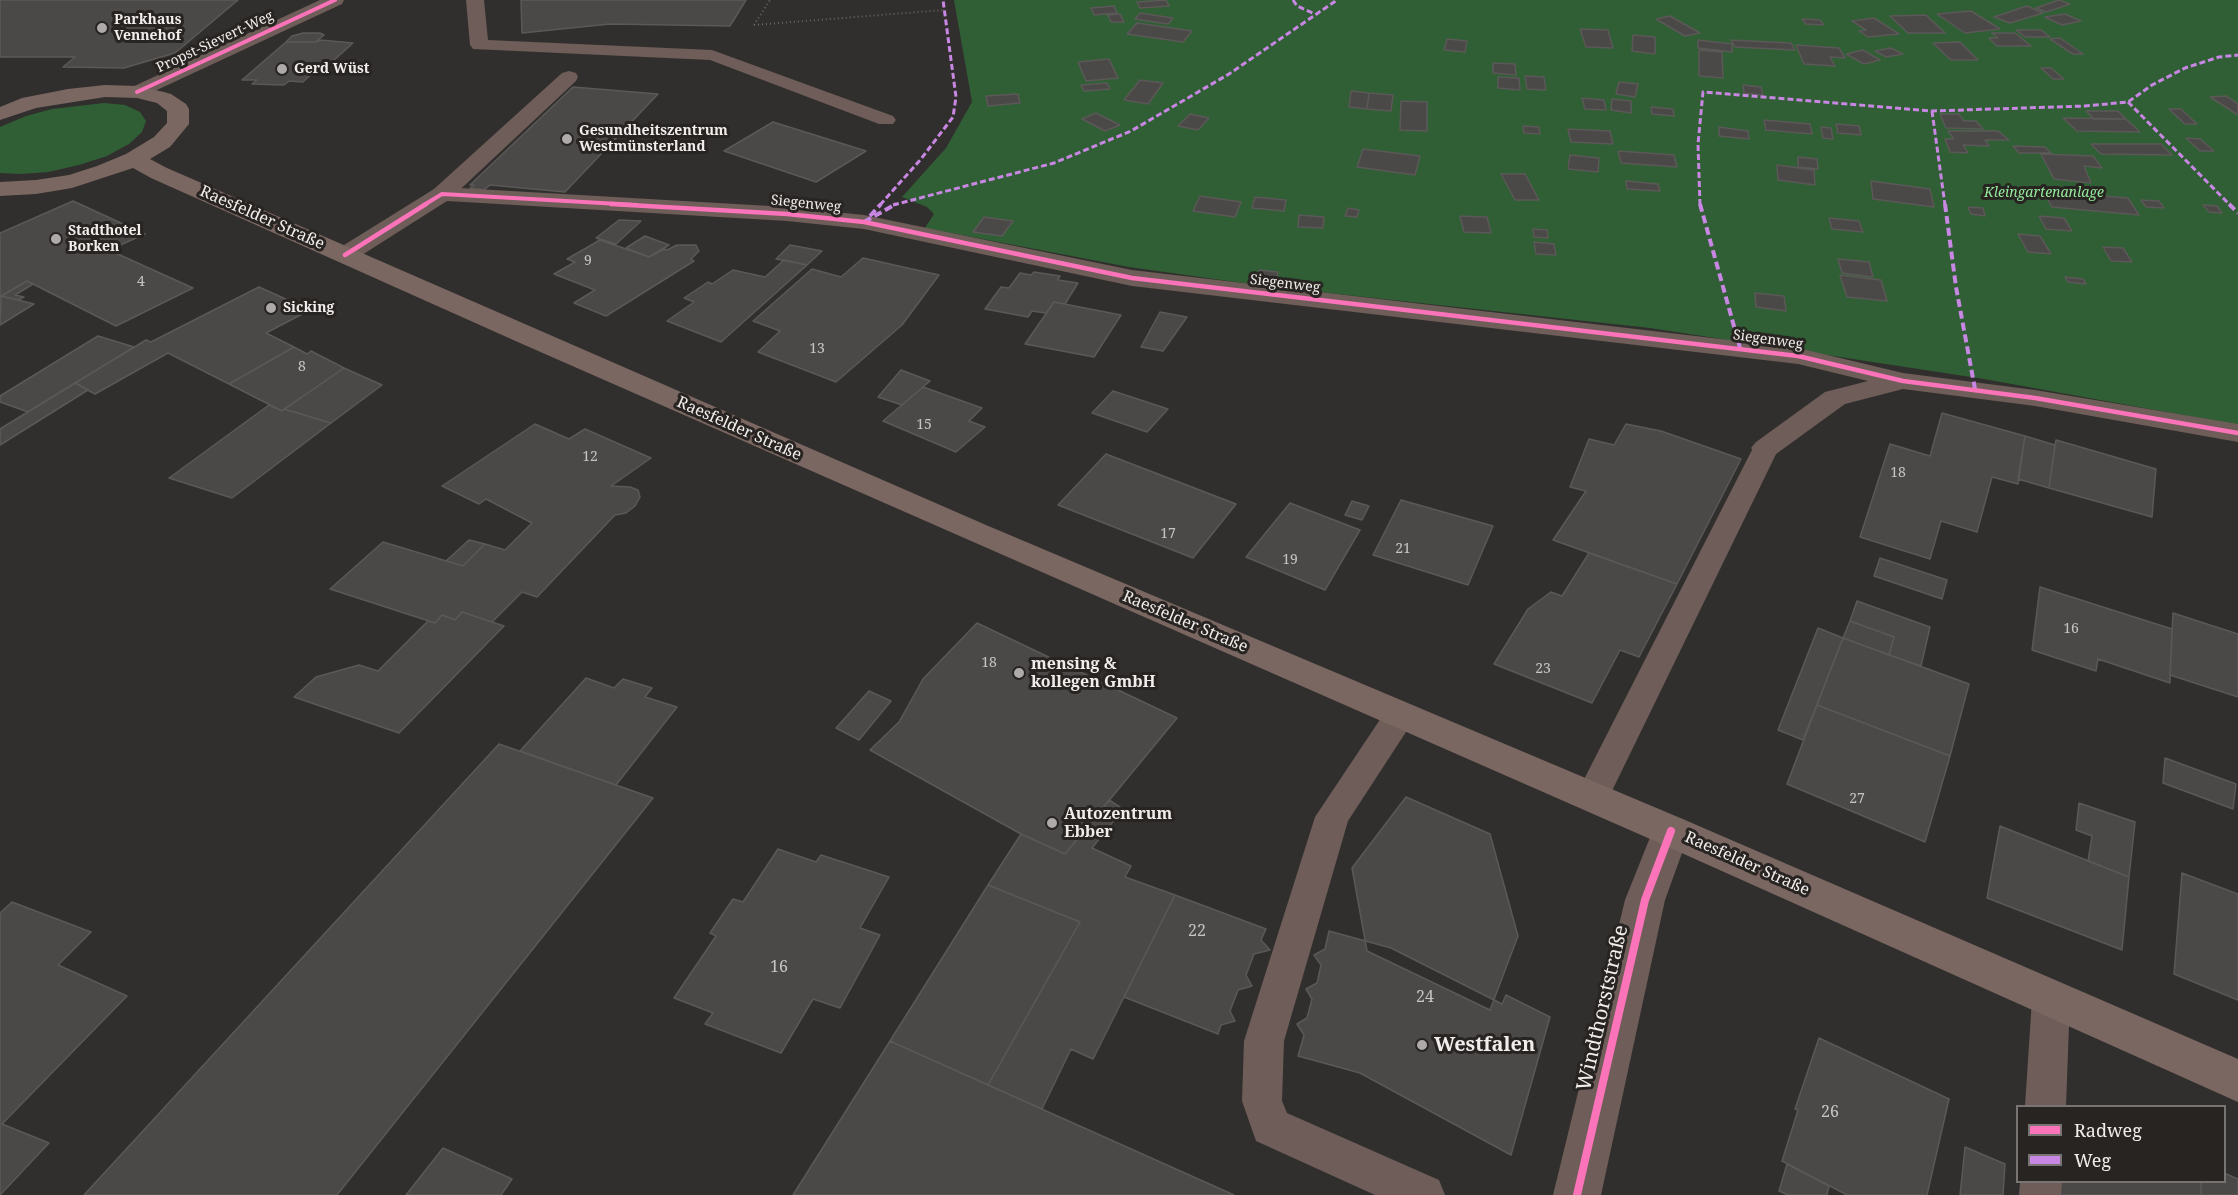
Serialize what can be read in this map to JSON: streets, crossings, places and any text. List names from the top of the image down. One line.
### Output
{"streets":{"main road":["Raesfelder Straße"],"street":["Propst-Sievert-Weg","Siegenweg","Windthorststraße"]},"crossings":[["Raesfelder Straße","Windthorststraße"]],"parks":["Kleingartenanlage"],"places":["Parkhaus Vennehof","Gerd Wüst","Gesundheitszentrum Westmünsterland","Stadthotel Borken","Sicking","mensing & kollegen GmbH","Autozentrum Ebber","Westfalen"],"house_numbers":["9","4","13","8","15","12","18","17","21","19","16","18","23","27","22","16","24","26"],"legend":["Radweg","Weg"]}
